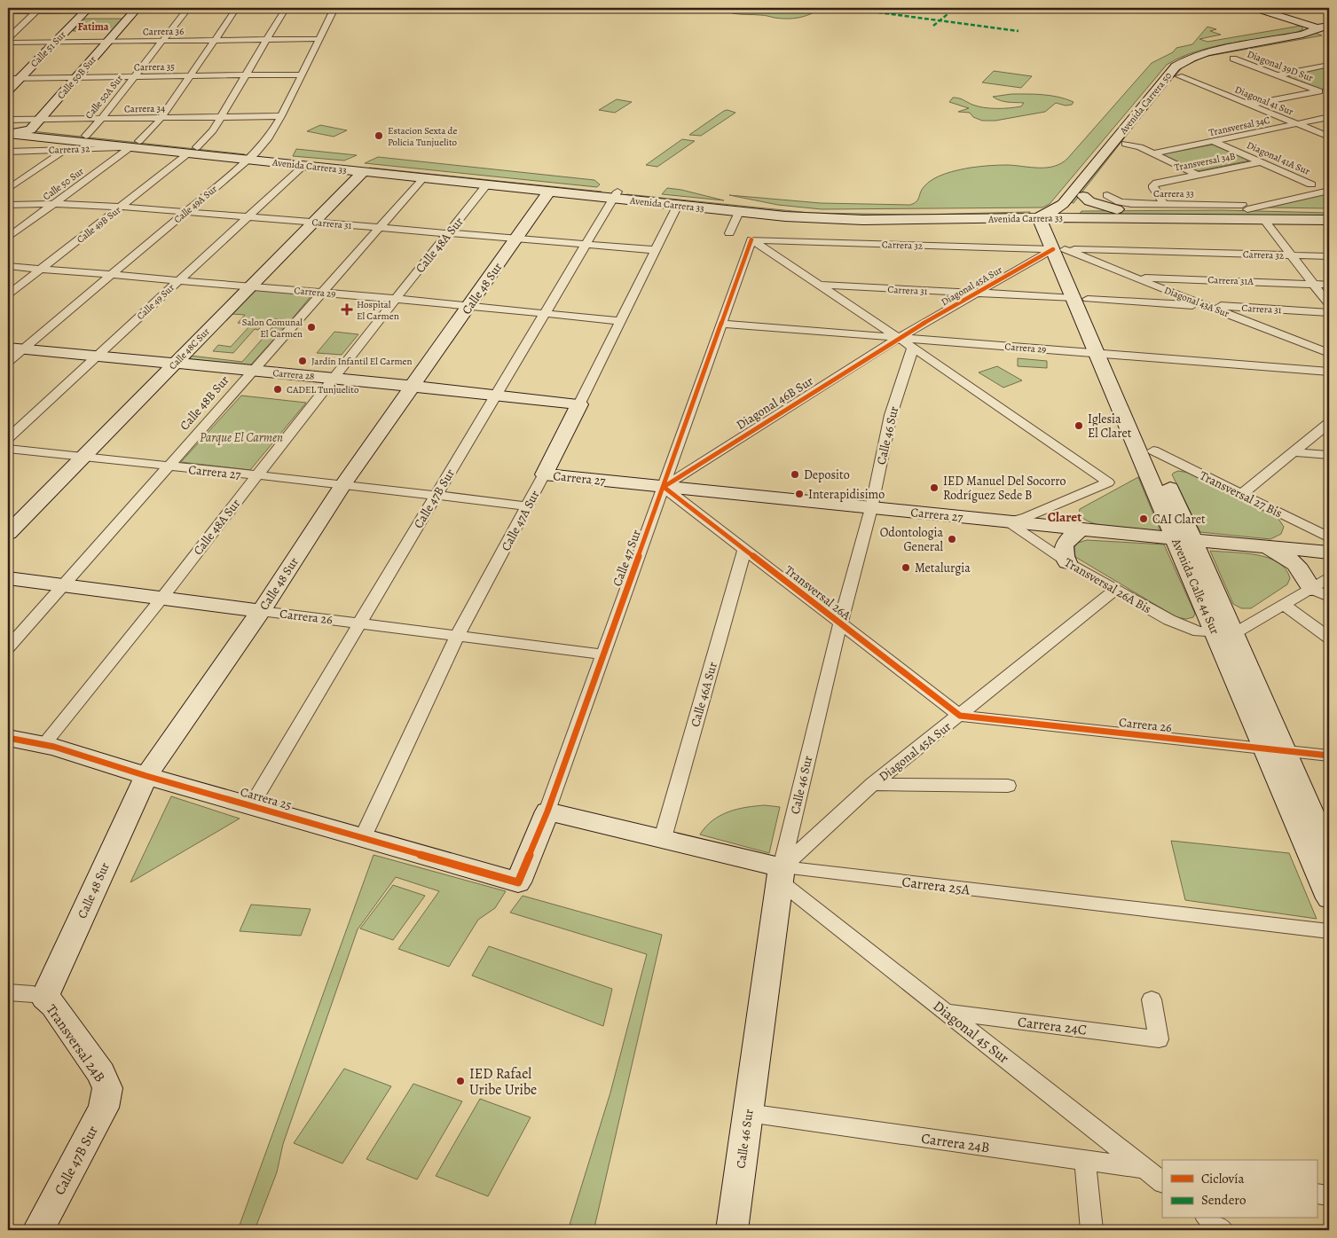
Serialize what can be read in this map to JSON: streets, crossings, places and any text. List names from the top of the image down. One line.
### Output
{"streets":{"main road":["Calle 51 Sur","Calle 50B Sur","Avenida Carrera 50","Avenida Carrera 33","Calle 48 Sur","Calle 48C Sur","Carrera 28","Calle 46 Sur","Carrera 27","Calle 47B Sur","Calle 47A Sur","Calle 47 Sur","Avenida Calle 44 Sur","Carrera 26","Carrera 25","Carrera 25A","Transversal 24B"],"street":["Carrera 36","Diagonal 39D Sur","Carrera 35","Calle 50A Sur","Diagonal 41 Sur","Carrera 34","Transversal 34C","Carrera 32","Diagonal 41A Sur","Transversal 34B","Calle 50 Sur","Carrera 33","Calle 49A Sur","Carrera 31","Calle 49B Sur","Calle 48A Sur","Carrera 31A","Diagonal 45A Sur","Carrera 29","Calle 49 Sur","Diagonal 43A Sur","Calle 48B Sur","Diagonal 46B Sur","Transversal 27 Bis","Transversal 26A Bis","Transversal 26A","Calle 46A Sur","Carrera 24C","Diagonal 45 Sur","Carrera 24B"]},"crossings":[["Carrera 36","Calle 51 Sur"],["Carrera 36","Calle 50B Sur"],["Carrera 36","Calle 50A Sur"],["Carrera 36","Calle 50 Sur"],["Carrera 36","Calle 49A Sur"],["Carrera 36","Calle 49B Sur"],["Calle 51 Sur","Carrera 35"],["Carrera 35","Calle 50B Sur"],["Carrera 35","Calle 50A Sur"],["Carrera 35","Calle 50 Sur"],["Carrera 35","Calle 49A Sur"],["Carrera 35","Calle 49B Sur"],["Calle 50B Sur","Carrera 34"],["Calle 50B Sur","Avenida Carrera 33"],["Calle 50A Sur","Carrera 34"],["Calle 50A Sur","Carrera 32"],["Calle 50A Sur","Avenida Carrera 33"],["Diagonal 41 Sur","Avenida Carrera 50"],["Diagonal 41 Sur","Transversal 34C"],["Avenida Carrera 50","Avenida Carrera 33"],["Avenida Carrera 50","Avenida Calle 44 Sur"],["Carrera 34","Calle 50 Sur"],["Carrera 34","Calle 49A Sur"],["Carrera 34","Calle 49B Sur"],["Transversal 34C","Diagonal 41A Sur"],["Carrera 32","Avenida Carrera 33"],["Carrera 32","Calle 50 Sur"],["Carrera 32","Diagonal 45A Sur"],["Carrera 32","Diagonal 43A Sur"],["Carrera 32","Calle 47 Sur"],["Carrera 32","Avenida Calle 44 Sur"],["Diagonal 41A Sur","Transversal 34B"],["Transversal 34B","Carrera 33"],["Avenida Carrera 33","Calle 50 Sur"],["Avenida Carrera 33","Carrera 33"],["Avenida Carrera 33","Calle 49A Sur"],["Avenida Carrera 33","Calle 49B Sur"],["Avenida Carrera 33","Calle 48A Sur"],["Avenida Carrera 33","Calle 48 Sur"],["Avenida Carrera 33","Calle 49 Sur"],["Avenida Carrera 33","Calle 48C Sur"],["Avenida Carrera 33","Calle 48B Sur"],["Avenida Carrera 33","Calle 47B Sur"],["Avenida Carrera 33","Calle 47A Sur"],["Avenida Carrera 33","Avenida Calle 44 Sur"],["Calle 50 Sur","Carrera 31"],["Calle 49A Sur","Carrera 31"],["Calle 49A Sur","Carrera 29"],["Calle 49A Sur","Carrera 28"],["Carrera 31","Calle 49B Sur"],["Carrera 31","Calle 48A Sur"],["Carrera 31","Diagonal 45A Sur"],["Carrera 31","Calle 48 Sur"],["Carrera 31","Calle 49 Sur"],["Carrera 31","Diagonal 43A Sur"],["Carrera 31","Calle 48C Sur"],["Carrera 31","Calle 48B Sur"],["Carrera 31","Calle 47B Sur"],["Carrera 31","Calle 47A Sur"],["Carrera 31","Avenida Calle 44 Sur"],["Calle 49B Sur","Carrera 29"],["Calle 48A Sur","Carrera 29"],["Calle 48A Sur","Carrera 28"],["Calle 48A Sur","Carrera 27"],["Calle 48A Sur","Carrera 26"],["Calle 48A Sur","Carrera 25"],["Carrera 31A","Diagonal 43A Sur"],["Diagonal 45A Sur","Carrera 29"],["Diagonal 45A Sur","Diagonal 43A Sur"],["Diagonal 45A Sur","Diagonal 46B Sur"],["Diagonal 45A Sur","Calle 46 Sur"],["Diagonal 45A Sur","Transversal 26A Bis"],["Diagonal 45A Sur","Avenida Calle 44 Sur"],["Diagonal 45A Sur","Transversal 26A"],["Diagonal 45A Sur","Carrera 26"],["Diagonal 45A Sur","Carrera 25A"],["Diagonal 45A Sur","Diagonal 45 Sur"],["Calle 48 Sur","Carrera 29"],["Calle 48 Sur","Carrera 28"],["Calle 48 Sur","Carrera 27"],["Calle 48 Sur","Carrera 26"],["Calle 48 Sur","Carrera 25"],["Calle 48 Sur","Transversal 24B"],["Carrera 29","Calle 49 Sur"],["Carrera 29","Calle 48C Sur"],["Carrera 29","Calle 48B Sur"],["Carrera 29","Diagonal 46B Sur"],["Carrera 29","Calle 47B Sur"],["Carrera 29","Calle 47A Sur"],["Carrera 29","Calle 47 Sur"],["Carrera 29","Avenida Calle 44 Sur"],["Calle 49 Sur","Carrera 28"],["Diagonal 43A Sur","Avenida Calle 44 Sur"],["Calle 48C Sur","Carrera 28"],["Calle 48C Sur","Carrera 27"],["Carrera 28","Calle 48B Sur"],["Carrera 28","Calle 47B Sur"],["Carrera 28","Calle 47A Sur"],["Calle 48B Sur","Carrera 27"],["Calle 48B Sur","Carrera 26"],["Diagonal 46B Sur","Carrera 27"],["Diagonal 46B Sur","Calle 47 Sur"],["Diagonal 46B Sur","Transversal 26A"],["Calle 46 Sur","Carrera 27"],["Calle 46 Sur","Transversal 26A"],["Calle 46 Sur","Carrera 25A"],["Calle 46 Sur","Diagonal 45 Sur"],["Calle 46 Sur","Carrera 24B"],["Carrera 27","Calle 47B Sur"],["Carrera 27","Calle 47A Sur"],["Carrera 27","Calle 47 Sur"],["Carrera 27","Transversal 26A Bis"],["Carrera 27","Avenida Calle 44 Sur"],["Carrera 27","Transversal 26A"],["Transversal 27 Bis","Avenida Calle 44 Sur"],["Calle 47B Sur","Carrera 26"],["Calle 47B Sur","Carrera 25"],["Calle 47B Sur","Transversal 24B"],["Calle 47A Sur","Carrera 26"],["Calle 47A Sur","Carrera 25"],["Calle 47 Sur","Transversal 26A"],["Calle 47 Sur","Carrera 26"],["Calle 47 Sur","Carrera 25"],["Calle 47 Sur","Carrera 25A"],["Transversal 26A Bis","Avenida Calle 44 Sur"],["Avenida Calle 44 Sur","Carrera 26"],["Transversal 26A","Carrera 26"],["Transversal 26A","Calle 46A Sur"],["Calle 46A Sur","Carrera 25A"],["Carrera 25A","Diagonal 45 Sur"],["Carrera 24C","Diagonal 45 Sur"],["Diagonal 45 Sur","Carrera 24B"]],"districts":["Fatima","Claret"],"parks":["Parque El Carmen"],"places":{"other":["Estacion Sexta de Policia Tunjuelito","Salon Comunal El Carmen","Jardín Infantil El Carmen","CADEL Tunjuelito","Iglesia El Claret","Deposito","IED Manuel Del Socorro Rodríguez Sede B","Interapidisimo","CAI Claret","Odontologia General","Metalurgia","IED Rafael Uribe Uribe"],"health":["Hospital El Carmen"]},"legend":["Ciclovía","Sendero"]}
